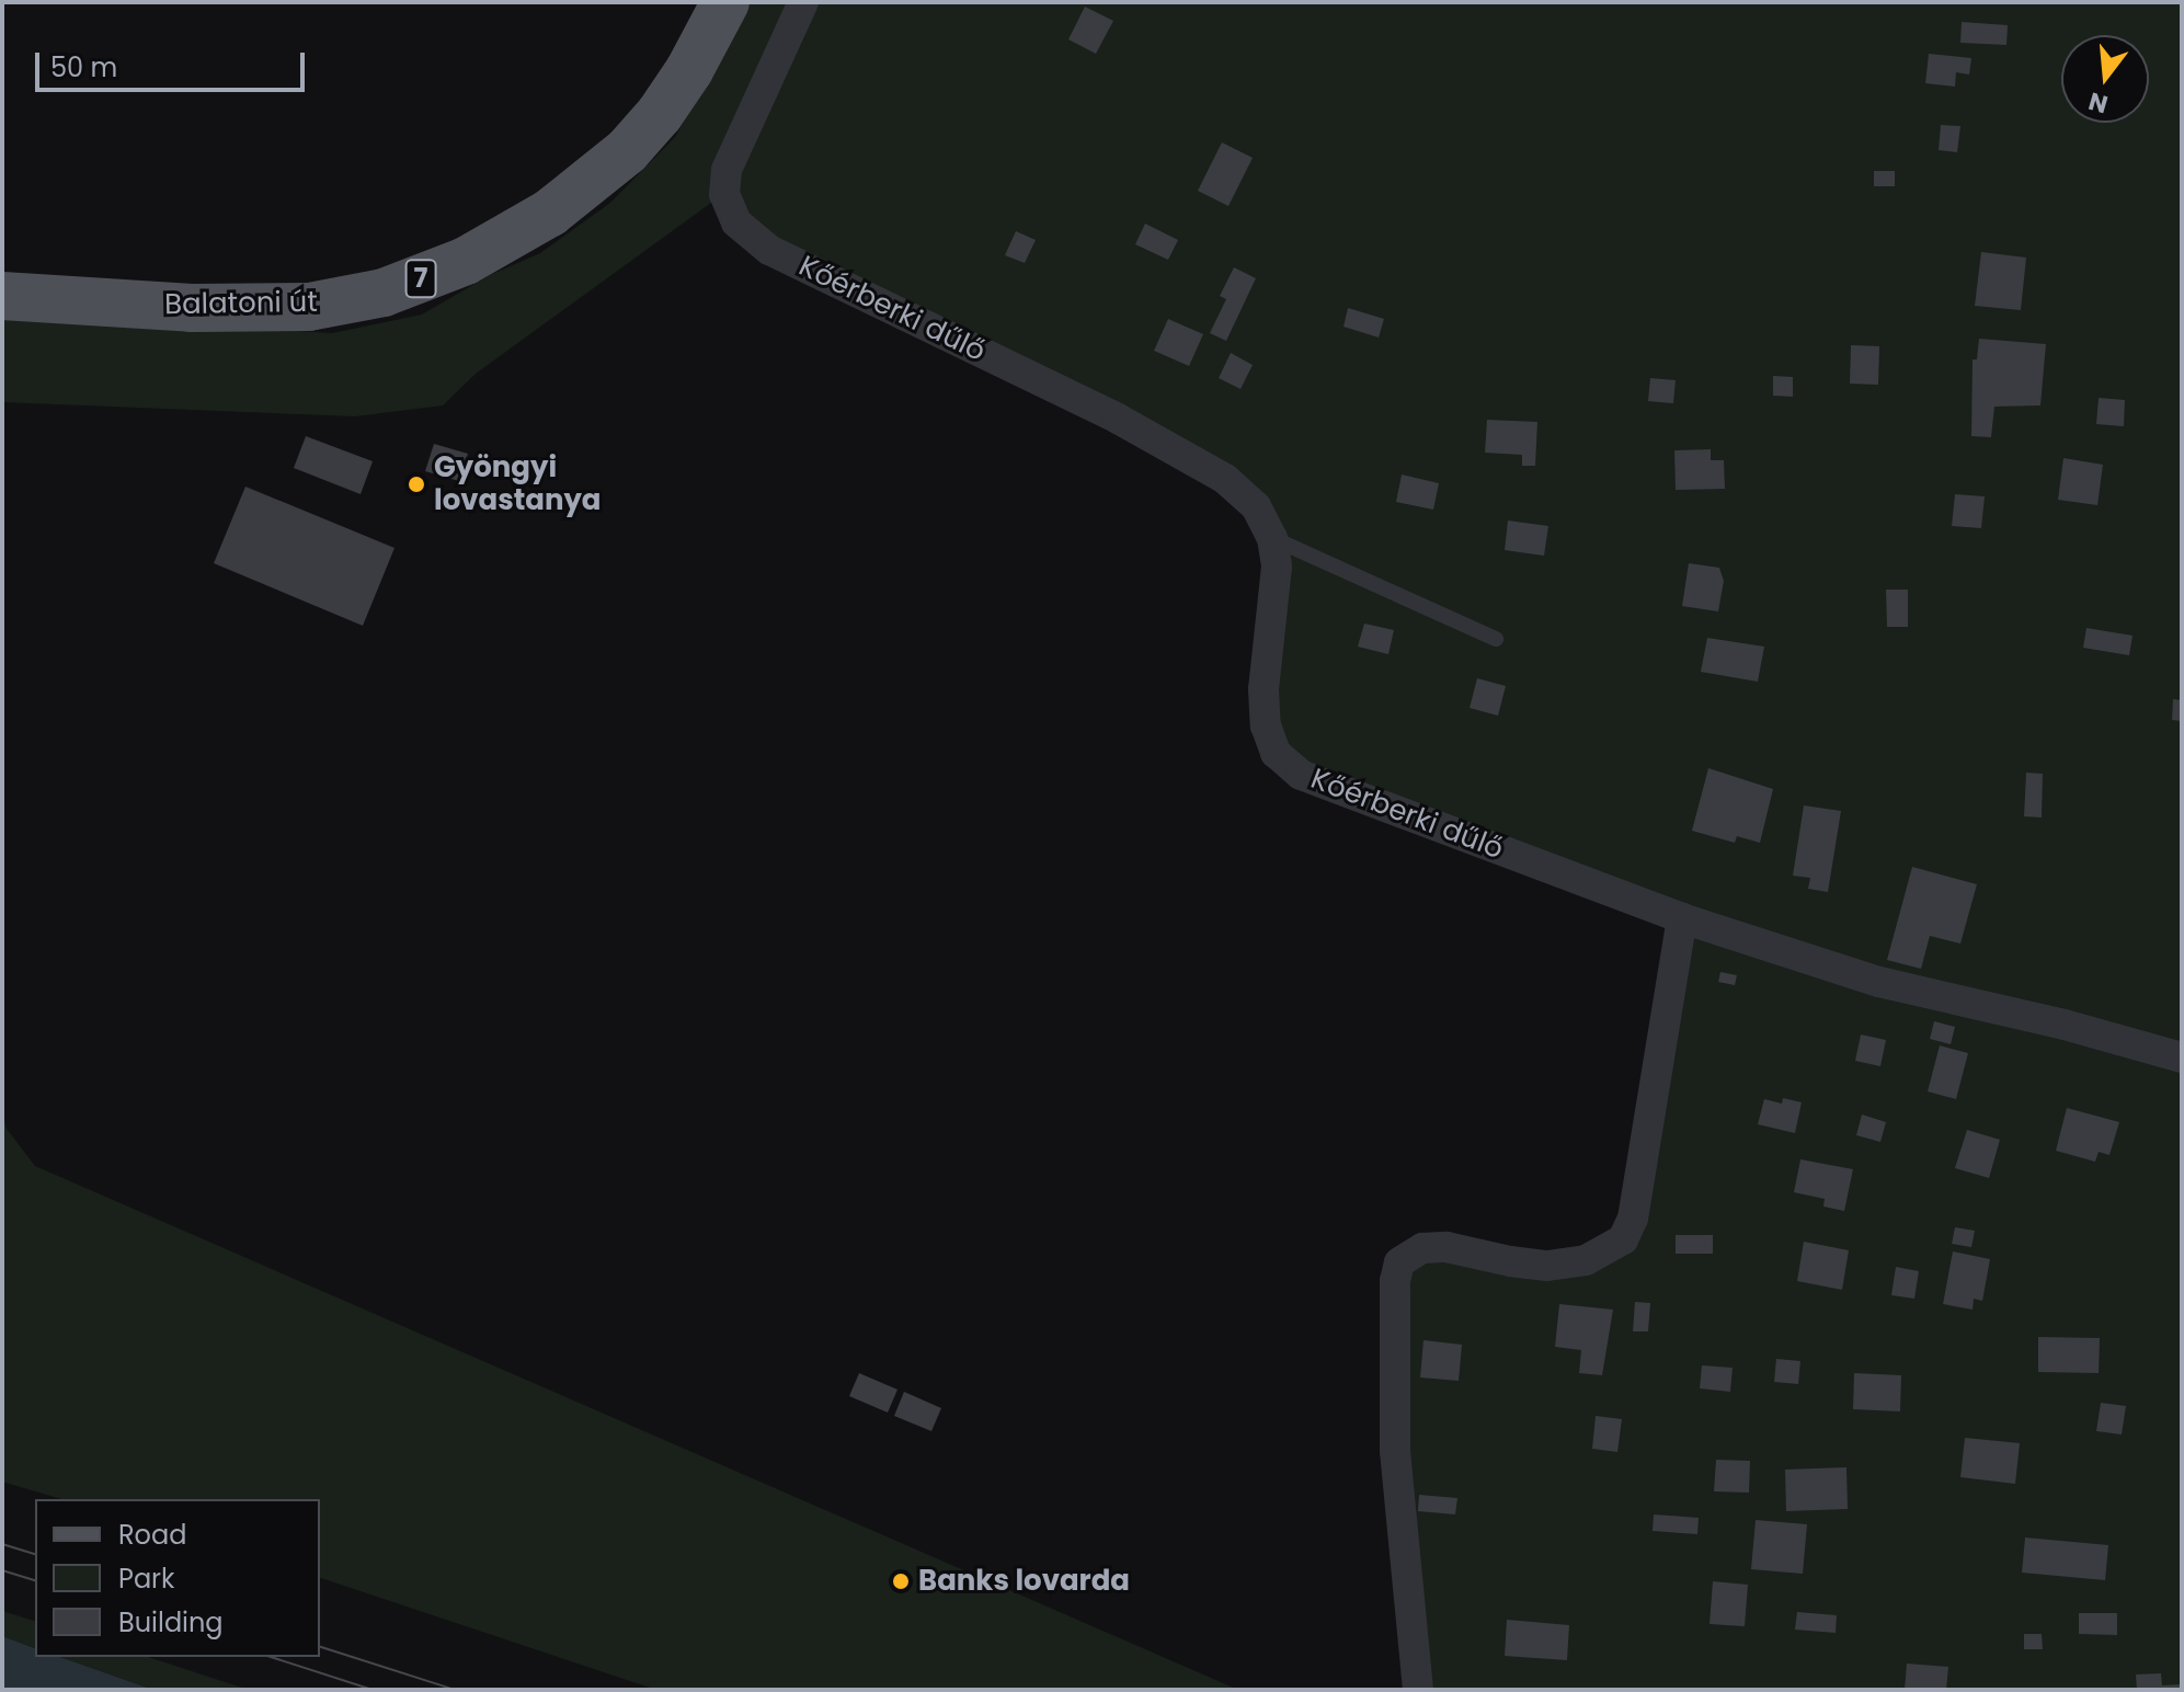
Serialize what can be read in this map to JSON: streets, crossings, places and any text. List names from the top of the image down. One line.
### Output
{"streets":{"main road":["7","Balatoni út"],"street":["Kőérberki dűlő"]},"places":["Gyöngyi lovastanya","Banks lovarda"],"legend":["Road","Park","Building"],"scale_bar":"50 m","north":"bottom"}
